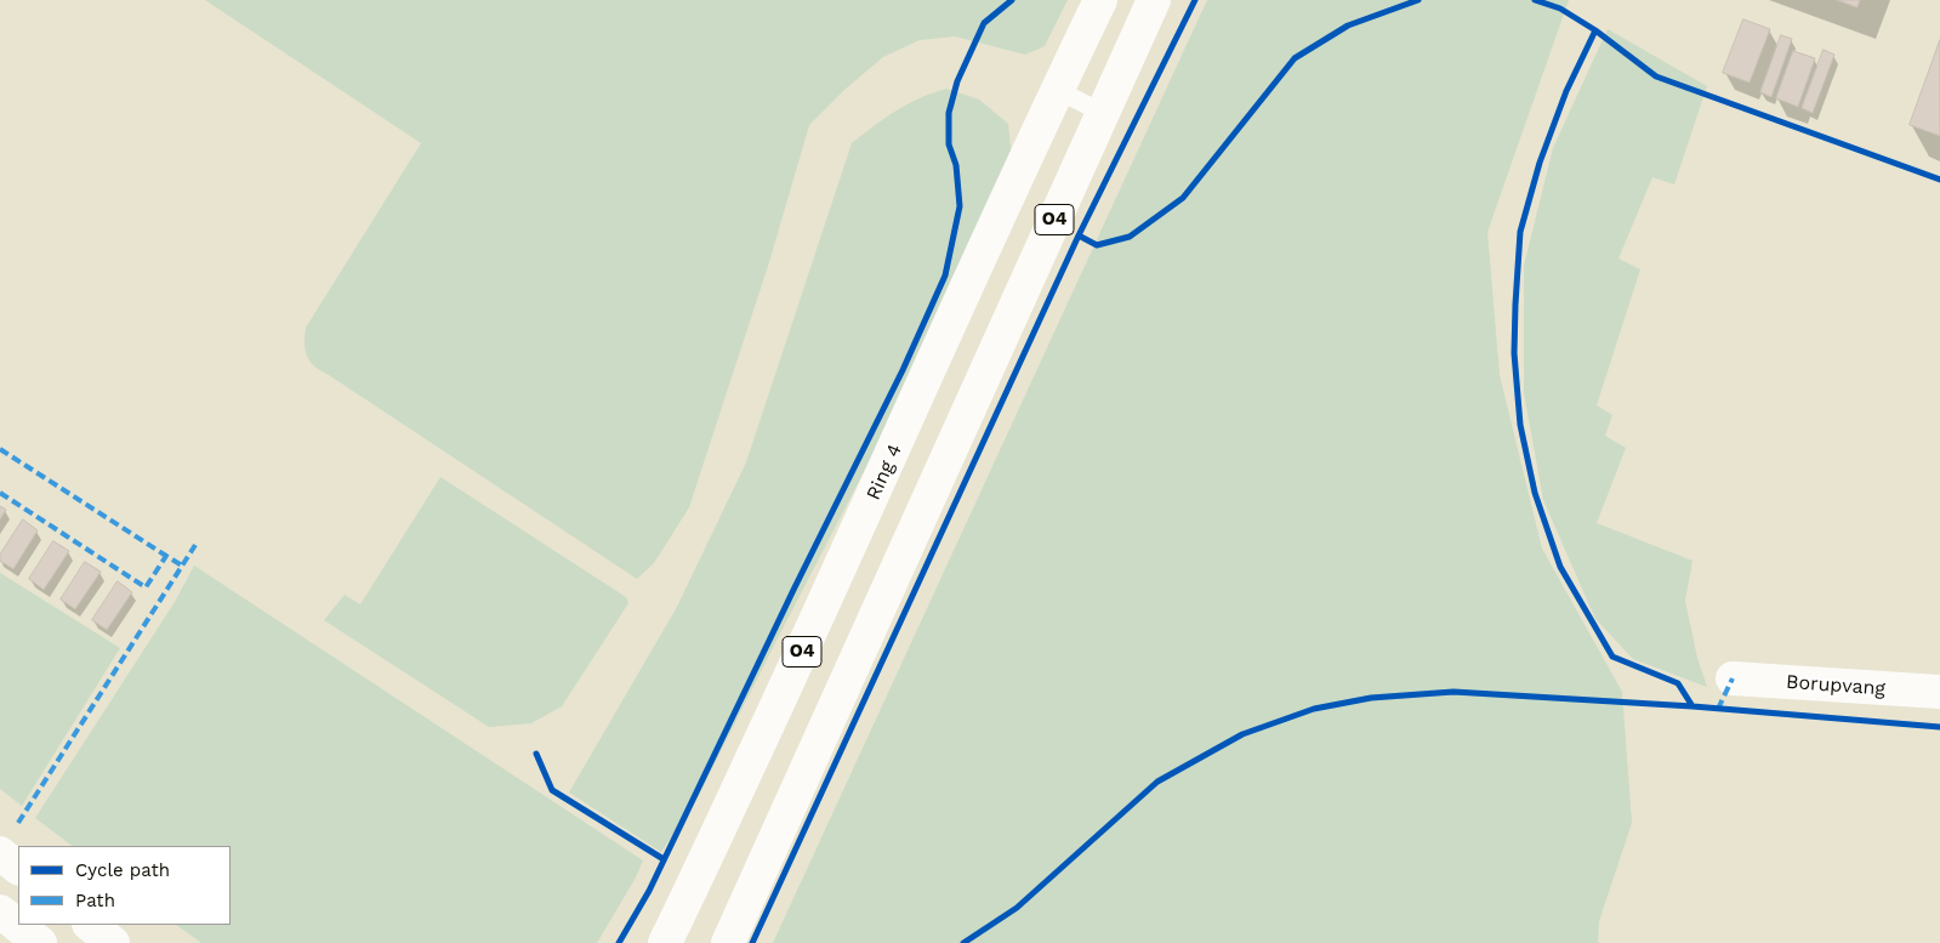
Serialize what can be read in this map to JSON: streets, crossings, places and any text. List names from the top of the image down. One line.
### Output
{"streets":{"main road":["O4","Ring 4","Borupvang"]},"legend":["Cycle path","Path"]}
